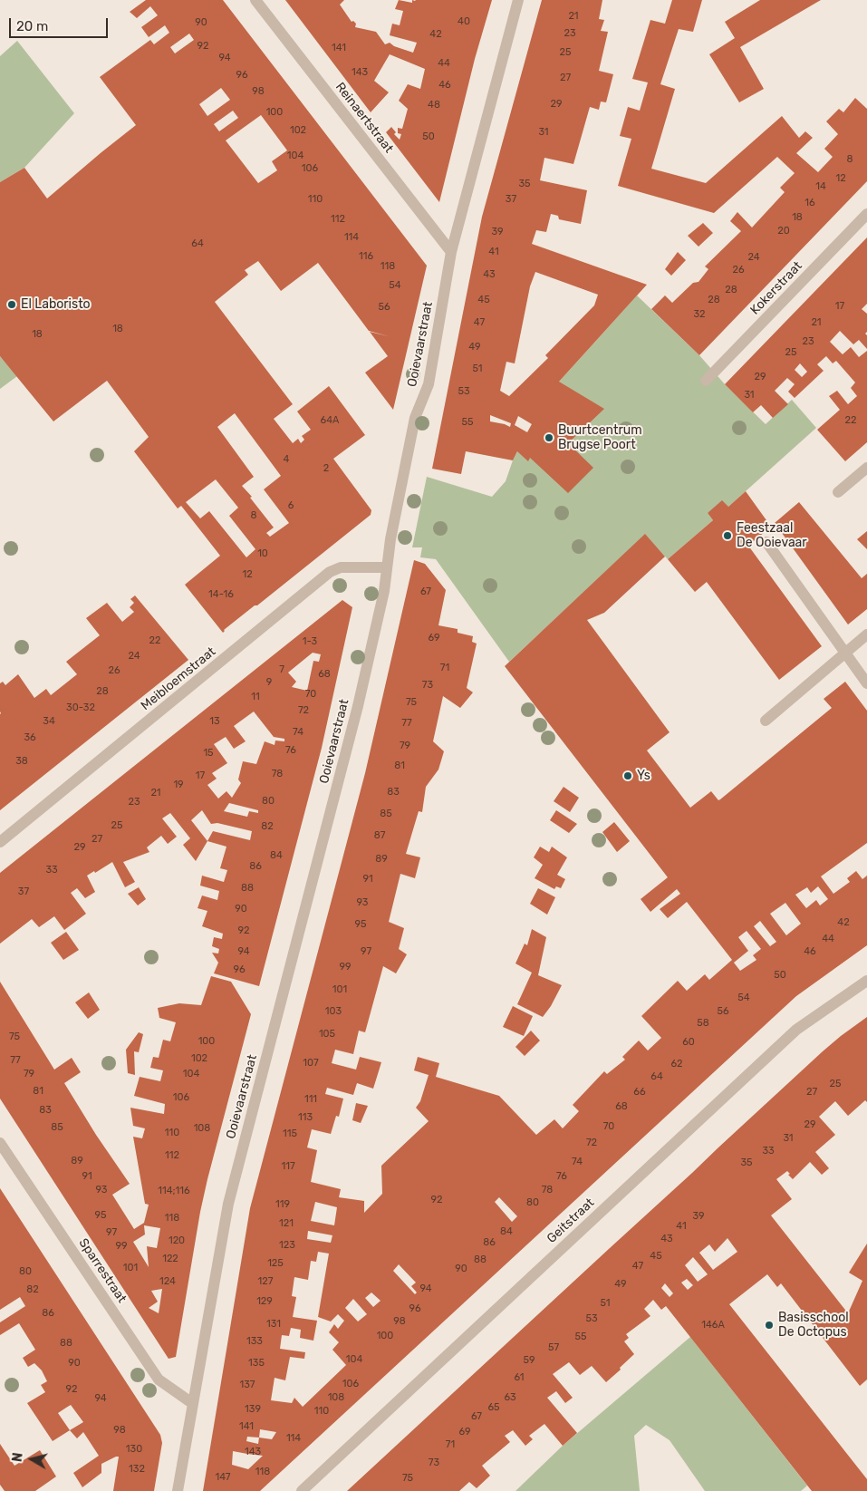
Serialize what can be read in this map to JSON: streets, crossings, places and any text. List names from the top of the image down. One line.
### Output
{"streets":{"street":["Reinaertstraat","Kokerstraat","Ooievaarstraat","Meibloemstraat","Geitstraat","Sparrestraat"]},"crossings":[["Reinaertstraat","Ooievaarstraat"],["Ooievaarstraat","Meibloemstraat"],["Ooievaarstraat","Sparrestraat"]],"places":["El Laboristo","Buurtcentrum Brugse Poort","Feestzaal De Ooievaar","Ys","Basisschool De Octopus"],"house_numbers":["21","40","90","23","42","92","141","25","94","44","143","96","27","46","98","29","48","100","102","31","50","104","8","106","12","35","14","110","37","16","18","112","20","39","114","64","41","116","24","118","26","43","54","28","45","28","17","56","32","47","21","18","18","23","49","25","51","29","53","31","64A","22","55","4","2","6","8","10","12","67","14-16","69","22","1-3","24","71","7","26","68","9","73","28","70","11","75","30-32","72","34","13","77","74","36","79","76","15","38","81","78","17","19","83","21","80","23","85","25","82","87","27","29","84","89","86","33","91","88","37","93","90","42","95","92","44","94","97","46","99","96","50","101","54","103","56","58","105","75","100","60","102","77","107","62","79","104","64","25","81","66","27","106","111","68","83","113","29","70","85","108","110","115","31","72","33","112","89","74","35","117","91","76","93","78","114;116","92","80","119","95","39","118","121","41","84","97","43","120","86","123","99","45","122","88","125","47","101","90","80","124","127","49","94","82","129","51","96","86","53","98","131","146A","100","55","133","88","57","104","59","90","135","61","106","137","92","108","63","94","65","139","110","67","141","98","69","114","71","130","143","73","132","118","147","75"],"scale_bar":"20 m","north":"left"}
